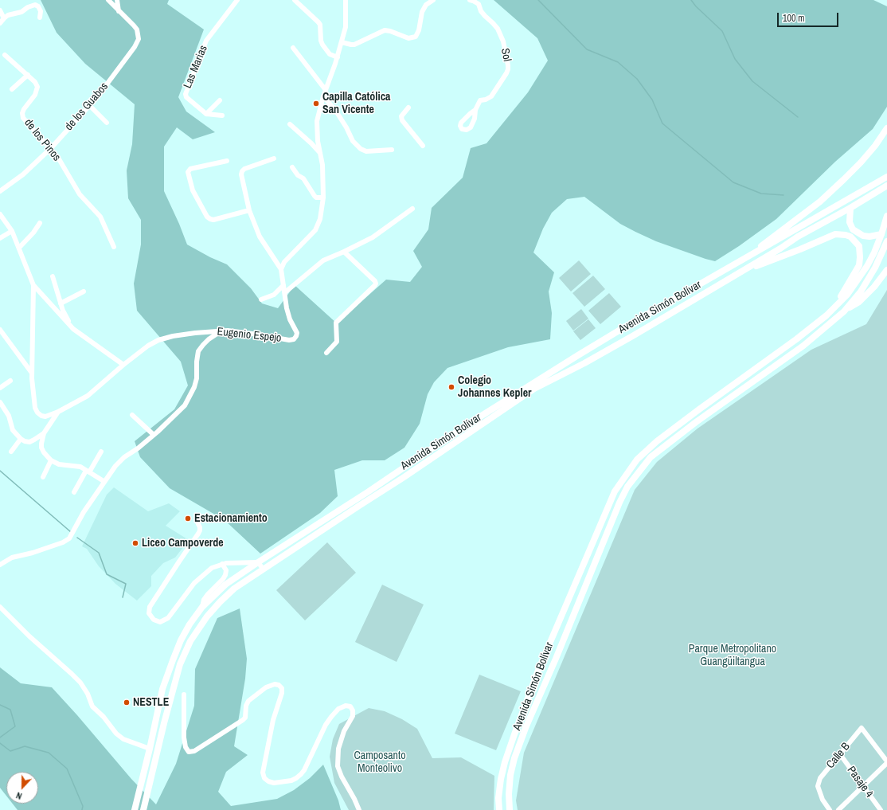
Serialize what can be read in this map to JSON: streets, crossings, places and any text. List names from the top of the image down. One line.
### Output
{"streets":{"highway":["Avenida Simón Bolívar"],"street":["Sol","Las Marias","de los Guabos","de los Pinos","Eugenio Espejo","Calle B","Pasaje 4"]},"crossings":[["de los Guabos","de los Pinos"],["Calle B","Pasaje 4"]],"parks":["Parque Metropolitano Guangüiltangua","Camposanto Monteolivo"],"places":["Capilla Católica San Vicente","Colegio Johannes Kepler","Estacionamiento","Liceo Campoverde","NESTLE"],"scale_bar":"100 m","north":"bottom"}
